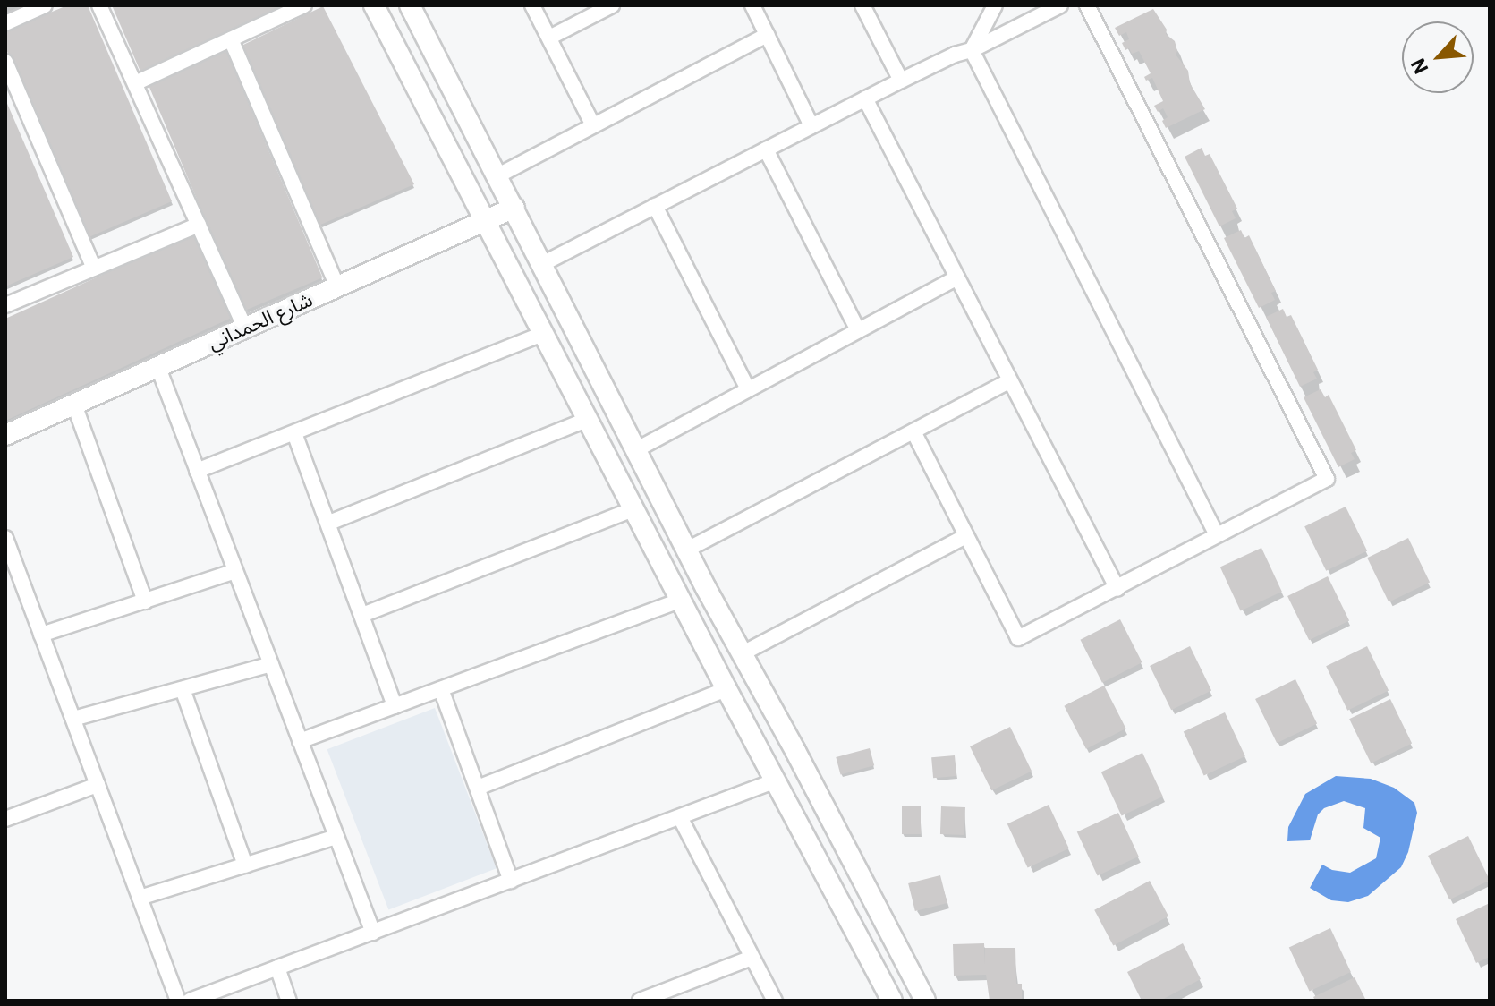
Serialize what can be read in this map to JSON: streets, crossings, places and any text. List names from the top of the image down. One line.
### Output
{"streets":{"street":["شارع الحمداني"]},"north":"bottom left"}
